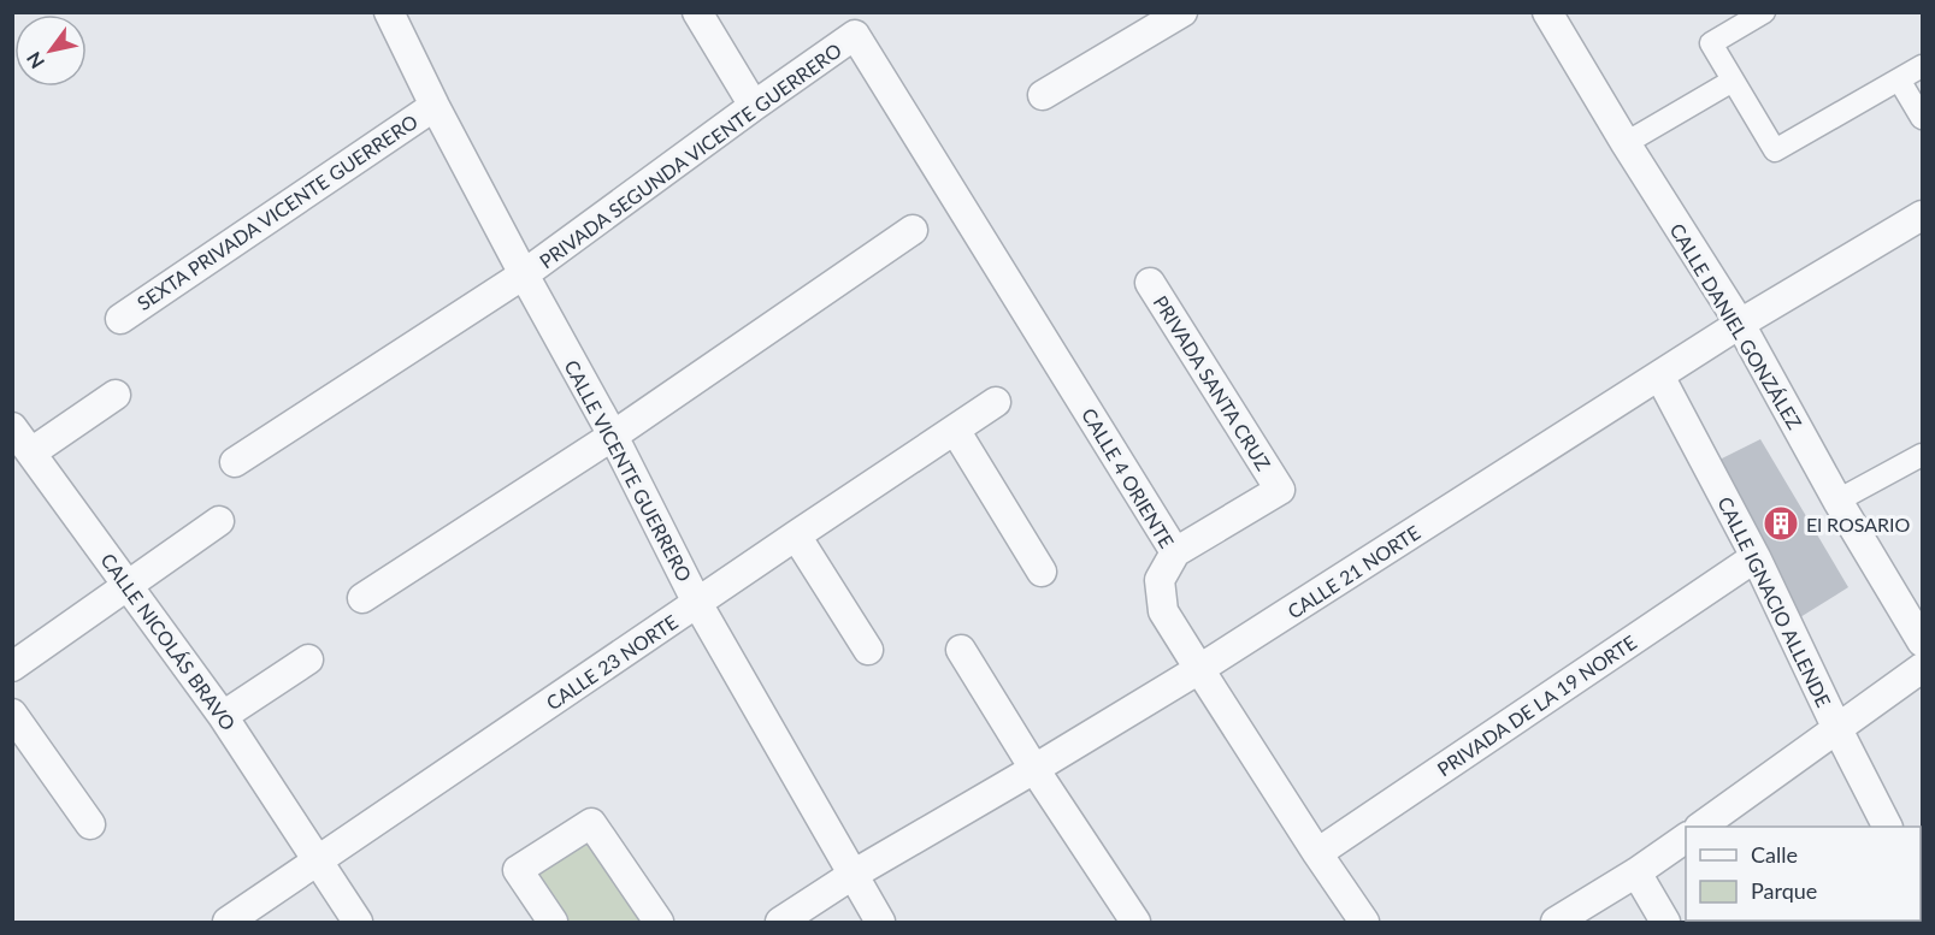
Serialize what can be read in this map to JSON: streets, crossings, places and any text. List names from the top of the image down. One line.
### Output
{"streets":{"street":["PRIVADA SEGUNDA VICENTE GUERRERO","SEXTA PRIVADA VICENTE GUERRERO","CALLE DANIEL GONZÁLEZ","PRIVADA SANTA CRUZ","CALLE VICENTE GUERRERO","CALLE 4 ORIENTE","CALLE 21 NORTE","CALLE IGNACIO ALLENDE","CALLE NICOLÁS BRAVO","CALLE 23 NORTE","PRIVADA DE LA 19 NORTE"]},"crossings":[["PRIVADA SEGUNDA VICENTE GUERRERO","CALLE VICENTE GUERRERO"],["PRIVADA SEGUNDA VICENTE GUERRERO","CALLE 4 ORIENTE"],["SEXTA PRIVADA VICENTE GUERRERO","CALLE VICENTE GUERRERO"],["CALLE DANIEL GONZÁLEZ","CALLE 21 NORTE"],["PRIVADA SANTA CRUZ","CALLE 4 ORIENTE"],["CALLE VICENTE GUERRERO","CALLE 21 NORTE"],["CALLE VICENTE GUERRERO","CALLE 23 NORTE"],["CALLE 4 ORIENTE","CALLE 21 NORTE"],["CALLE 4 ORIENTE","PRIVADA DE LA 19 NORTE"],["CALLE 21 NORTE","CALLE IGNACIO ALLENDE"],["CALLE IGNACIO ALLENDE","PRIVADA DE LA 19 NORTE"],["CALLE NICOLÁS BRAVO","CALLE 23 NORTE"]],"places":{"building":["El ROSARIO"]},"legend":["Calle","Parque"],"north":"bottom left"}
